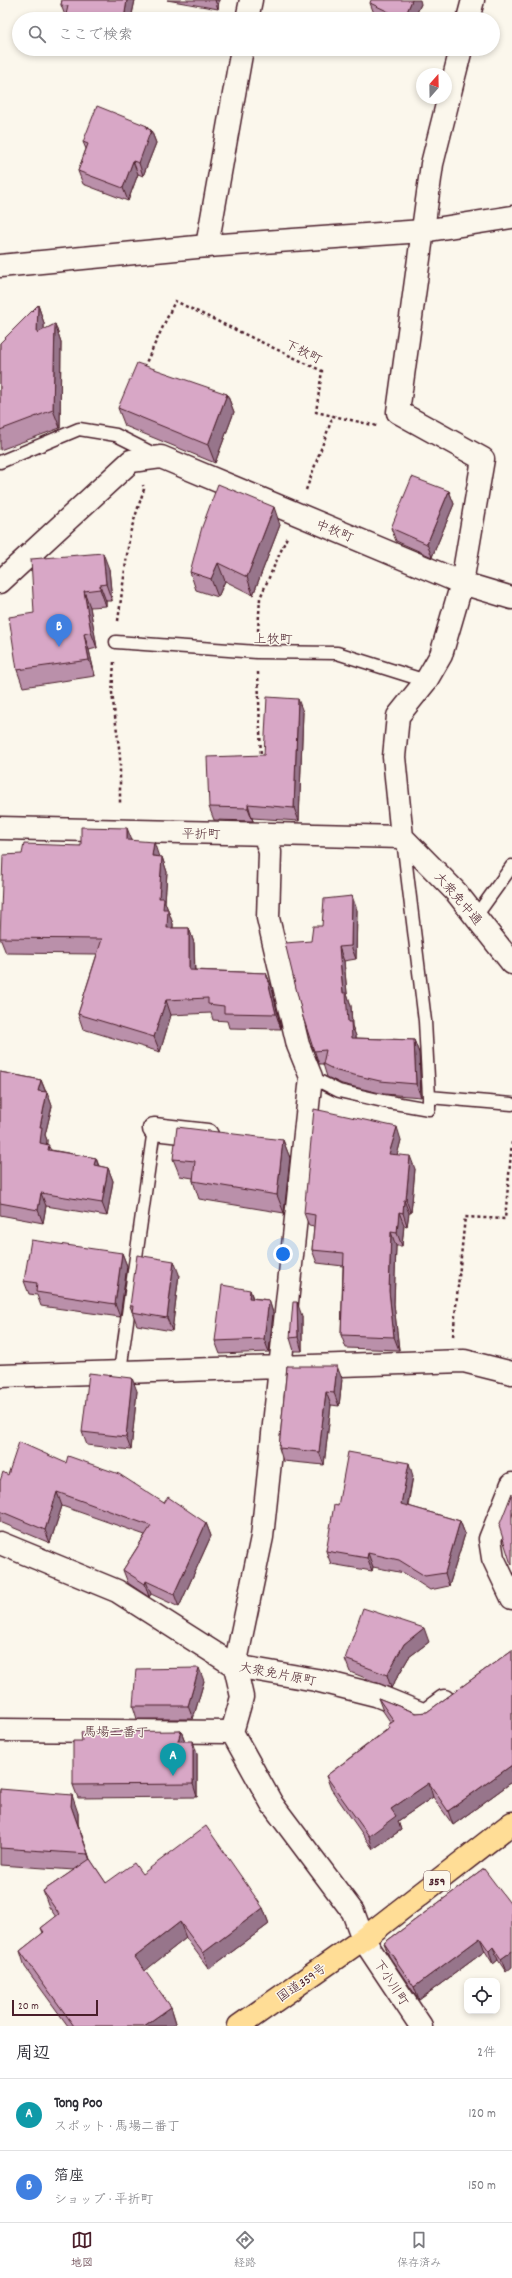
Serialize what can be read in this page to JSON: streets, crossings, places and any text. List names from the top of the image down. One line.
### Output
{"streets":{"highway":["359","国道359号"],"street":["中牧町","平折町","大衆免中通","大衆免片原町","馬場二番丁","下小川町"],"lane":["上牧町"],"path":["下牧町"]},"crossings":[["平折町","大衆免中通"],["馬場二番丁","下小川町"],["359","国道359号"],["359","下小川町"],["国道359号","下小川町"]],"scale_bar":"20 m","north":"top","page":{"search":"ここで検索","pins":["B","A"],"scale":"20 m","heading":["周辺","2件"],"list":[{"mark":"A","name":"Tong Poo","note":"スポット · 馬場二番丁","value":"120 m"},{"mark":"B","name":"箔座","note":"ショップ · 平折町","value":"150 m"}],"nav":["地図","経路","保存済み"]}}
